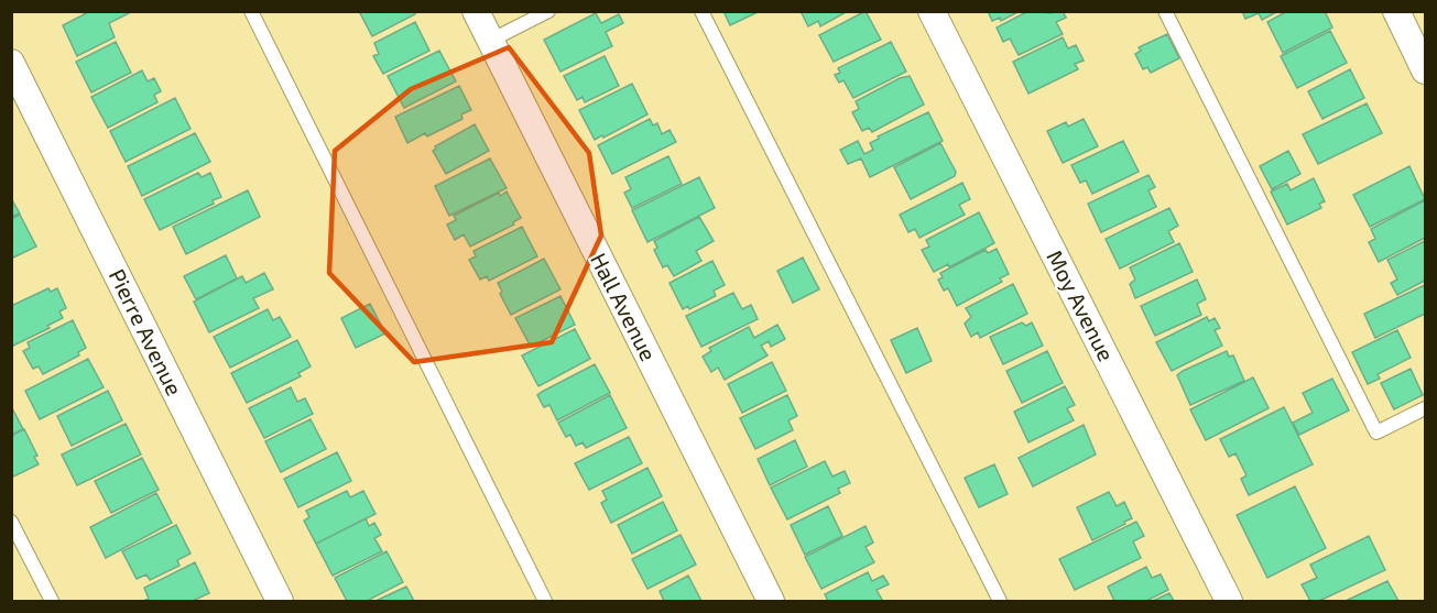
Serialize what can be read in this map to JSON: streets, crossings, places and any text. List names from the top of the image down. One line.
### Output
{"streets":{"street":["Moy Avenue","Hall Avenue","Pierre Avenue"]}}
